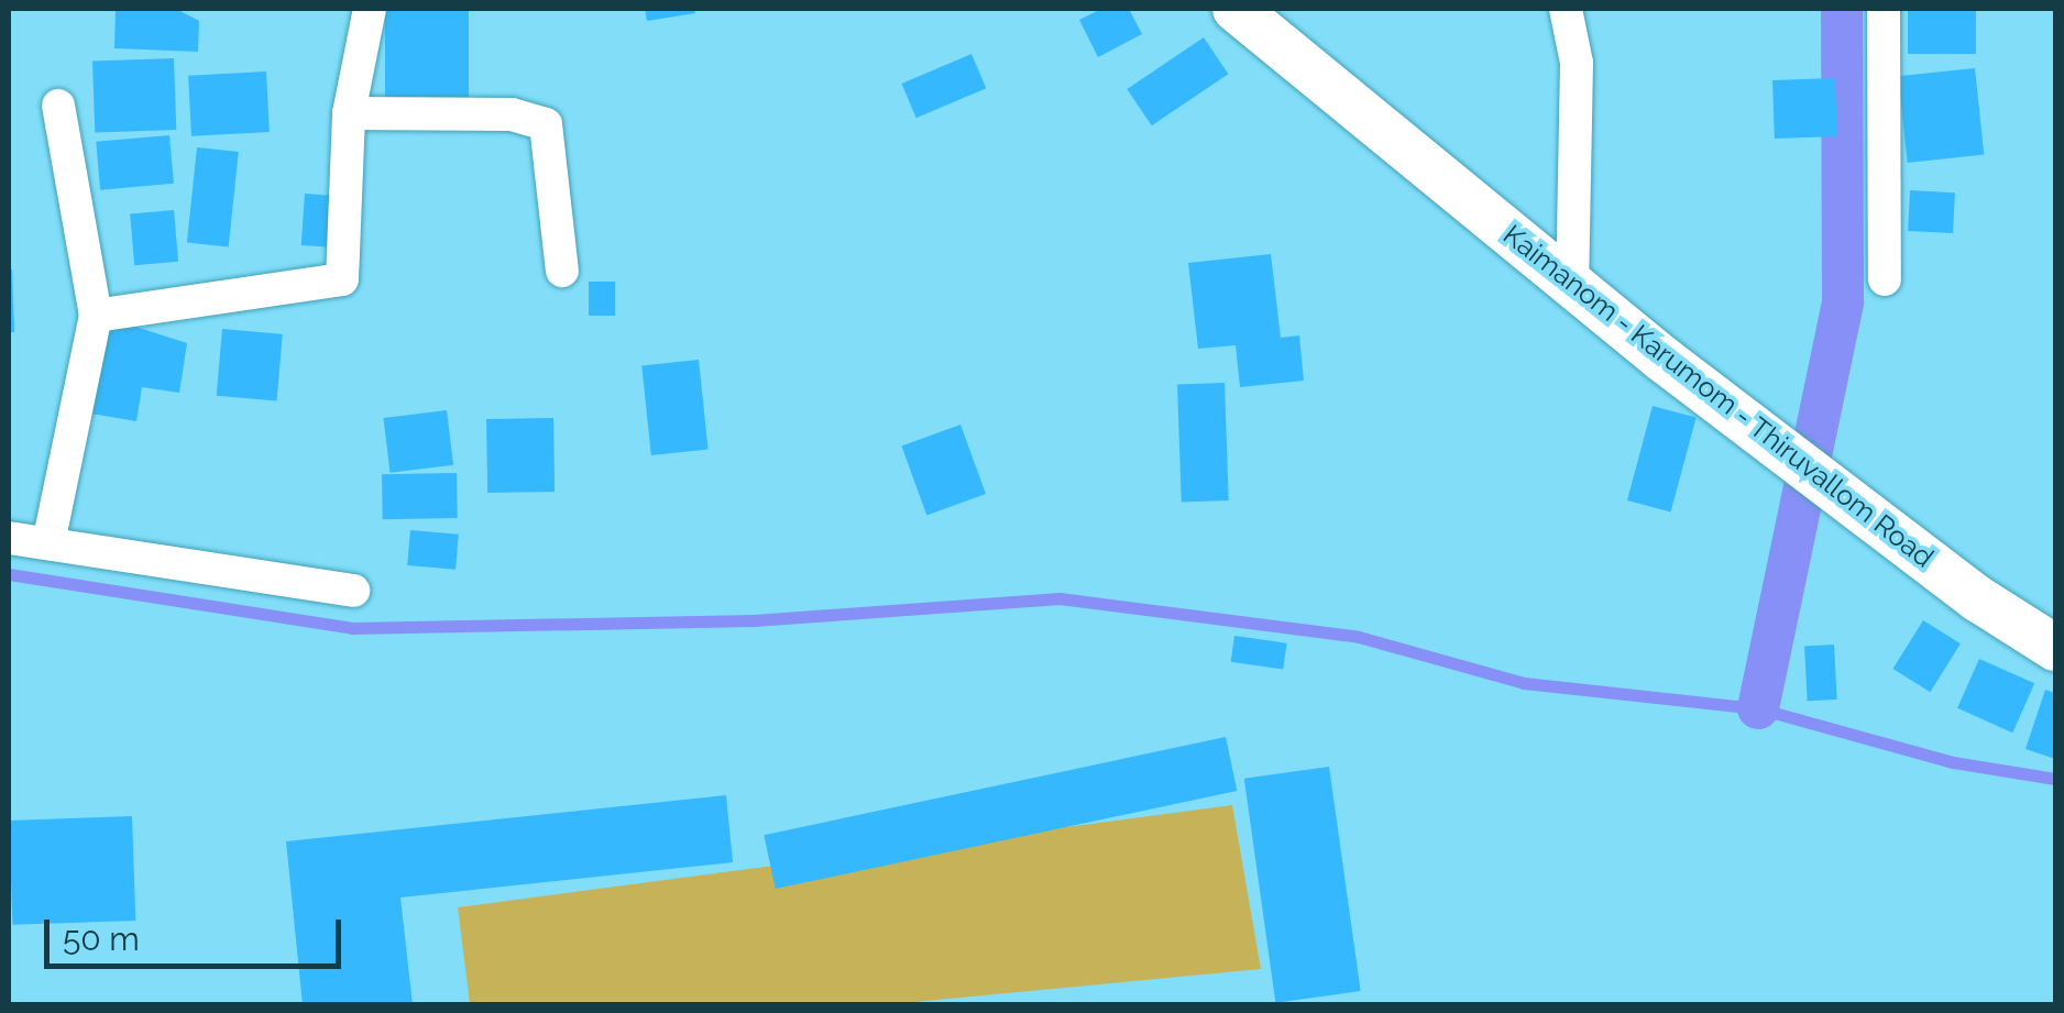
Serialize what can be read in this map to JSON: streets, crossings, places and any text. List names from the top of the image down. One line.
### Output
{"streets":{"main road":["Kaimanom - Karumom - Thiruvallom Road"]},"scale_bar":"50 m"}
